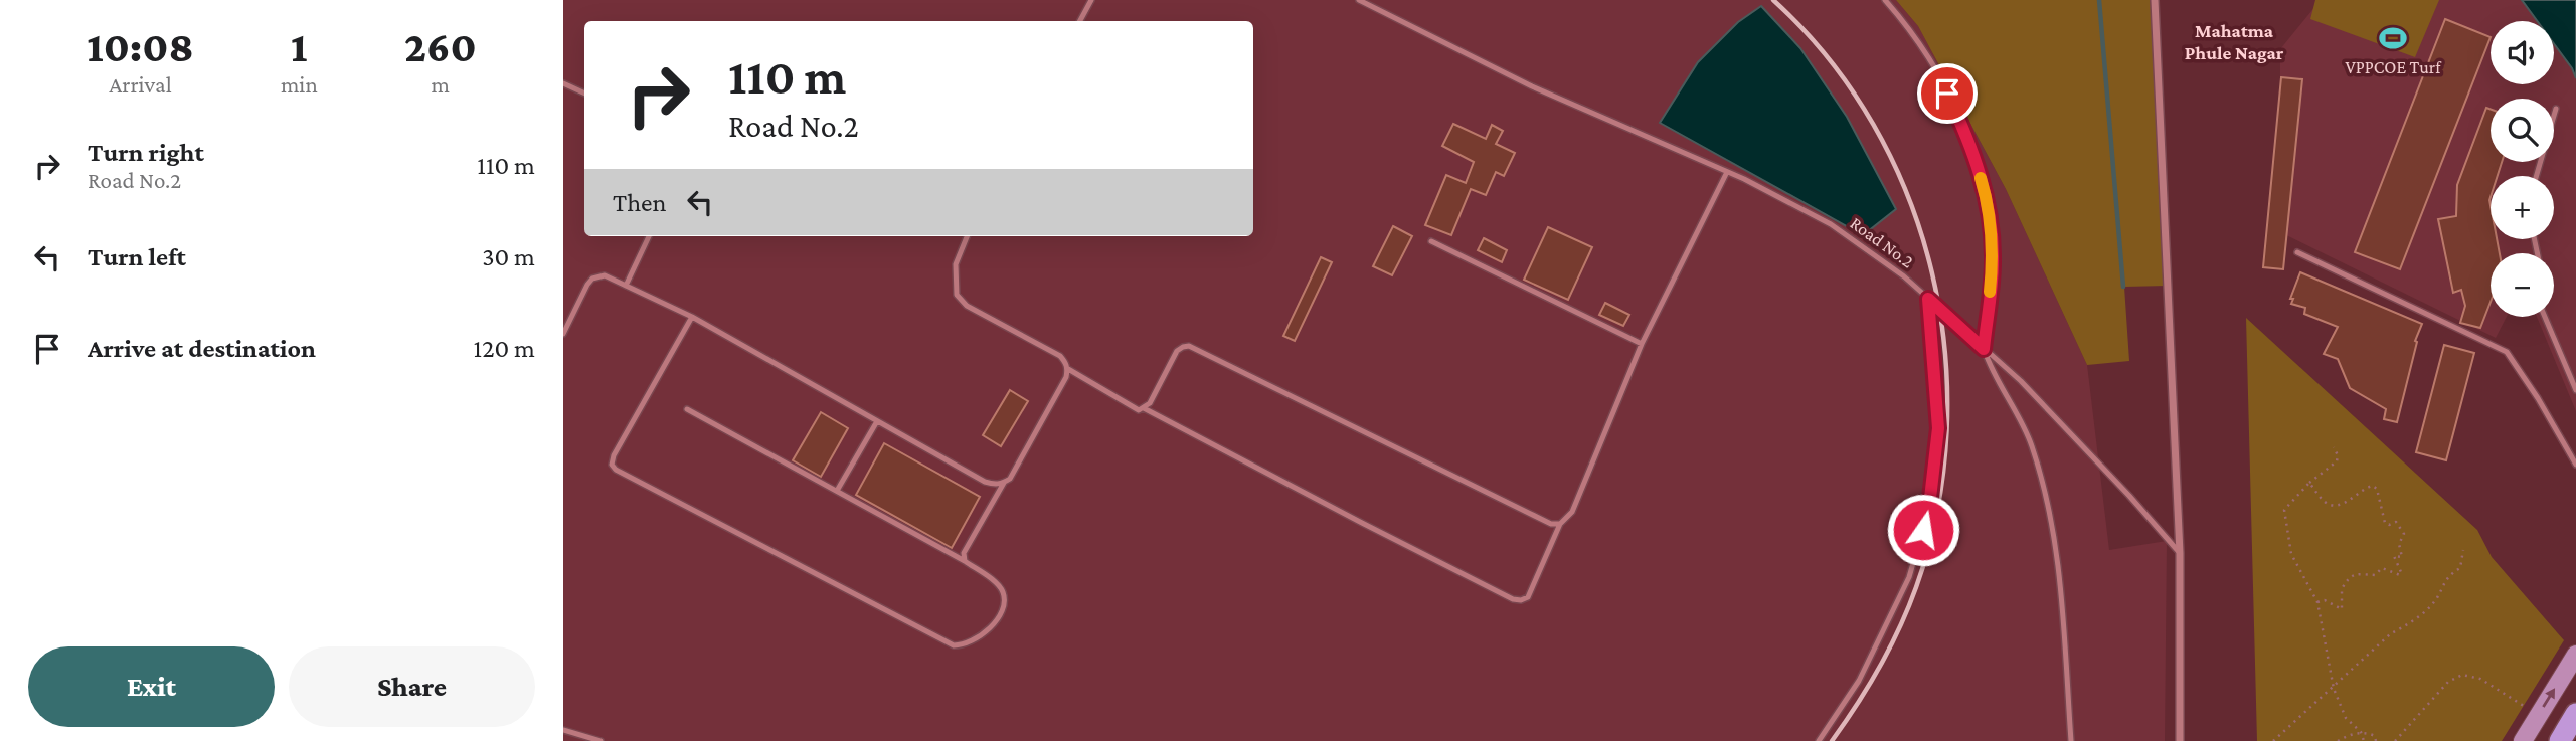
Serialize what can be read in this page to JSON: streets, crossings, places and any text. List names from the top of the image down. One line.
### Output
{"streets":{"lane":["Road No.2"]},"districts":["Mahatma Phule Nagar"],"places":{"sports":["VPPCOE Turf"]},"page":{"eta":["10:08","Arrival","1","min","260","m"],"map_buttons":["+","−"],"turn":["110 m","Road No.2"],"list":[{"name":"Turn right","note":"Road No.2","value":"110 m"},{"name":"Turn left","value":"30 m"},{"name":"Arrive at destination","value":"120 m"}],"then":"Then","buttons":["Exit","Share"]}}
